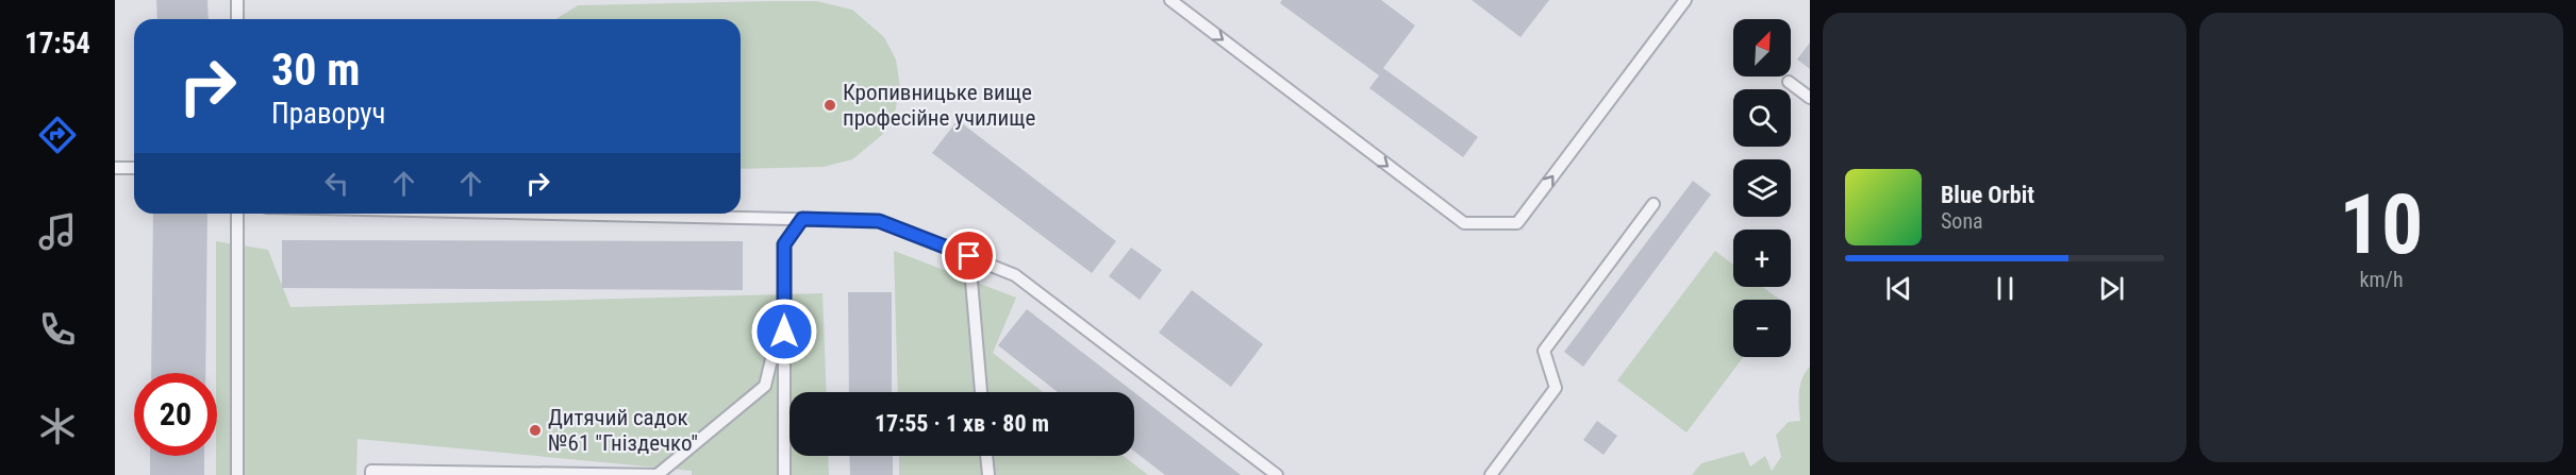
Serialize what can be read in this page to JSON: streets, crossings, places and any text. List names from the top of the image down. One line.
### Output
{"places":["Кропивницьке вище професійне училище","Дитячий садок №61 \"Гніздечко\""],"north":"top right","page":{"tabs":"17:54","tile":["10","km/h"],"map_buttons":["+","−"],"turn":["30 m","Праворуч"],"song":["Blue Orbit","Sona"],"limit":"20","trip":"17:55 · 1 хв · 80 m"}}
